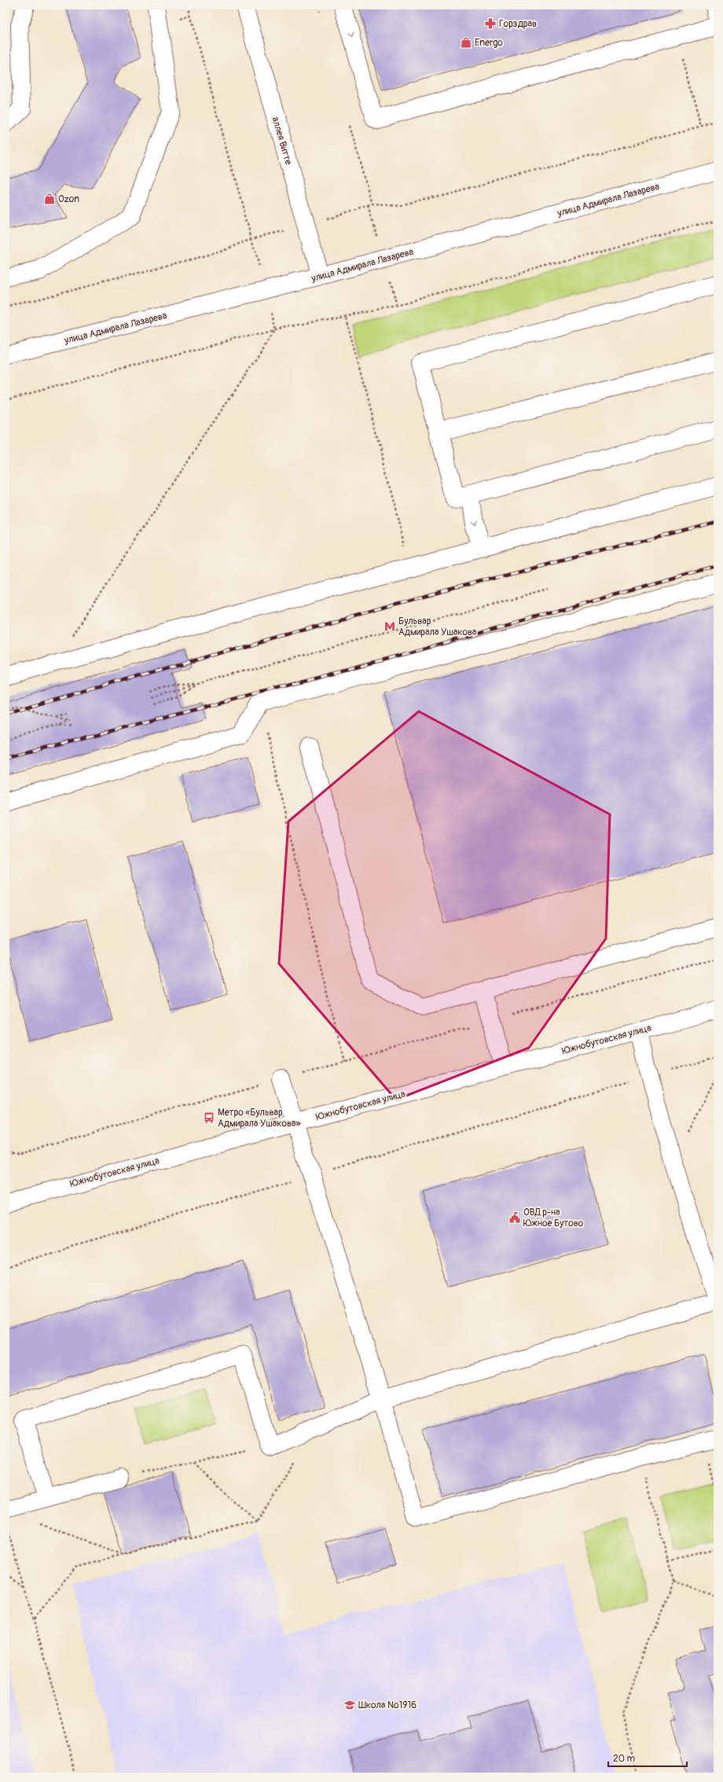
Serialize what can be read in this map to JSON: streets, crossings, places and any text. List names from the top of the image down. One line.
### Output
{"streets":{"street":["аллея Витте","улица Адмирала Лазарева","Южнобутовская улица"]},"crossings":[["аллея Витте","улица Адмирала Лазарева"]],"places":{"pharmacy":["Горздрав"],"shop":["Energo","Ozon"],"metro station":["Бульвар Адмирала Ушакова"],"bus stop":["Метро «Бульвар Адмирала Ушакова»"],"public building":["ОВД р-на Южное Бутово"],"school or university":["Школа №1916"]},"scale_bar":"20 m"}
